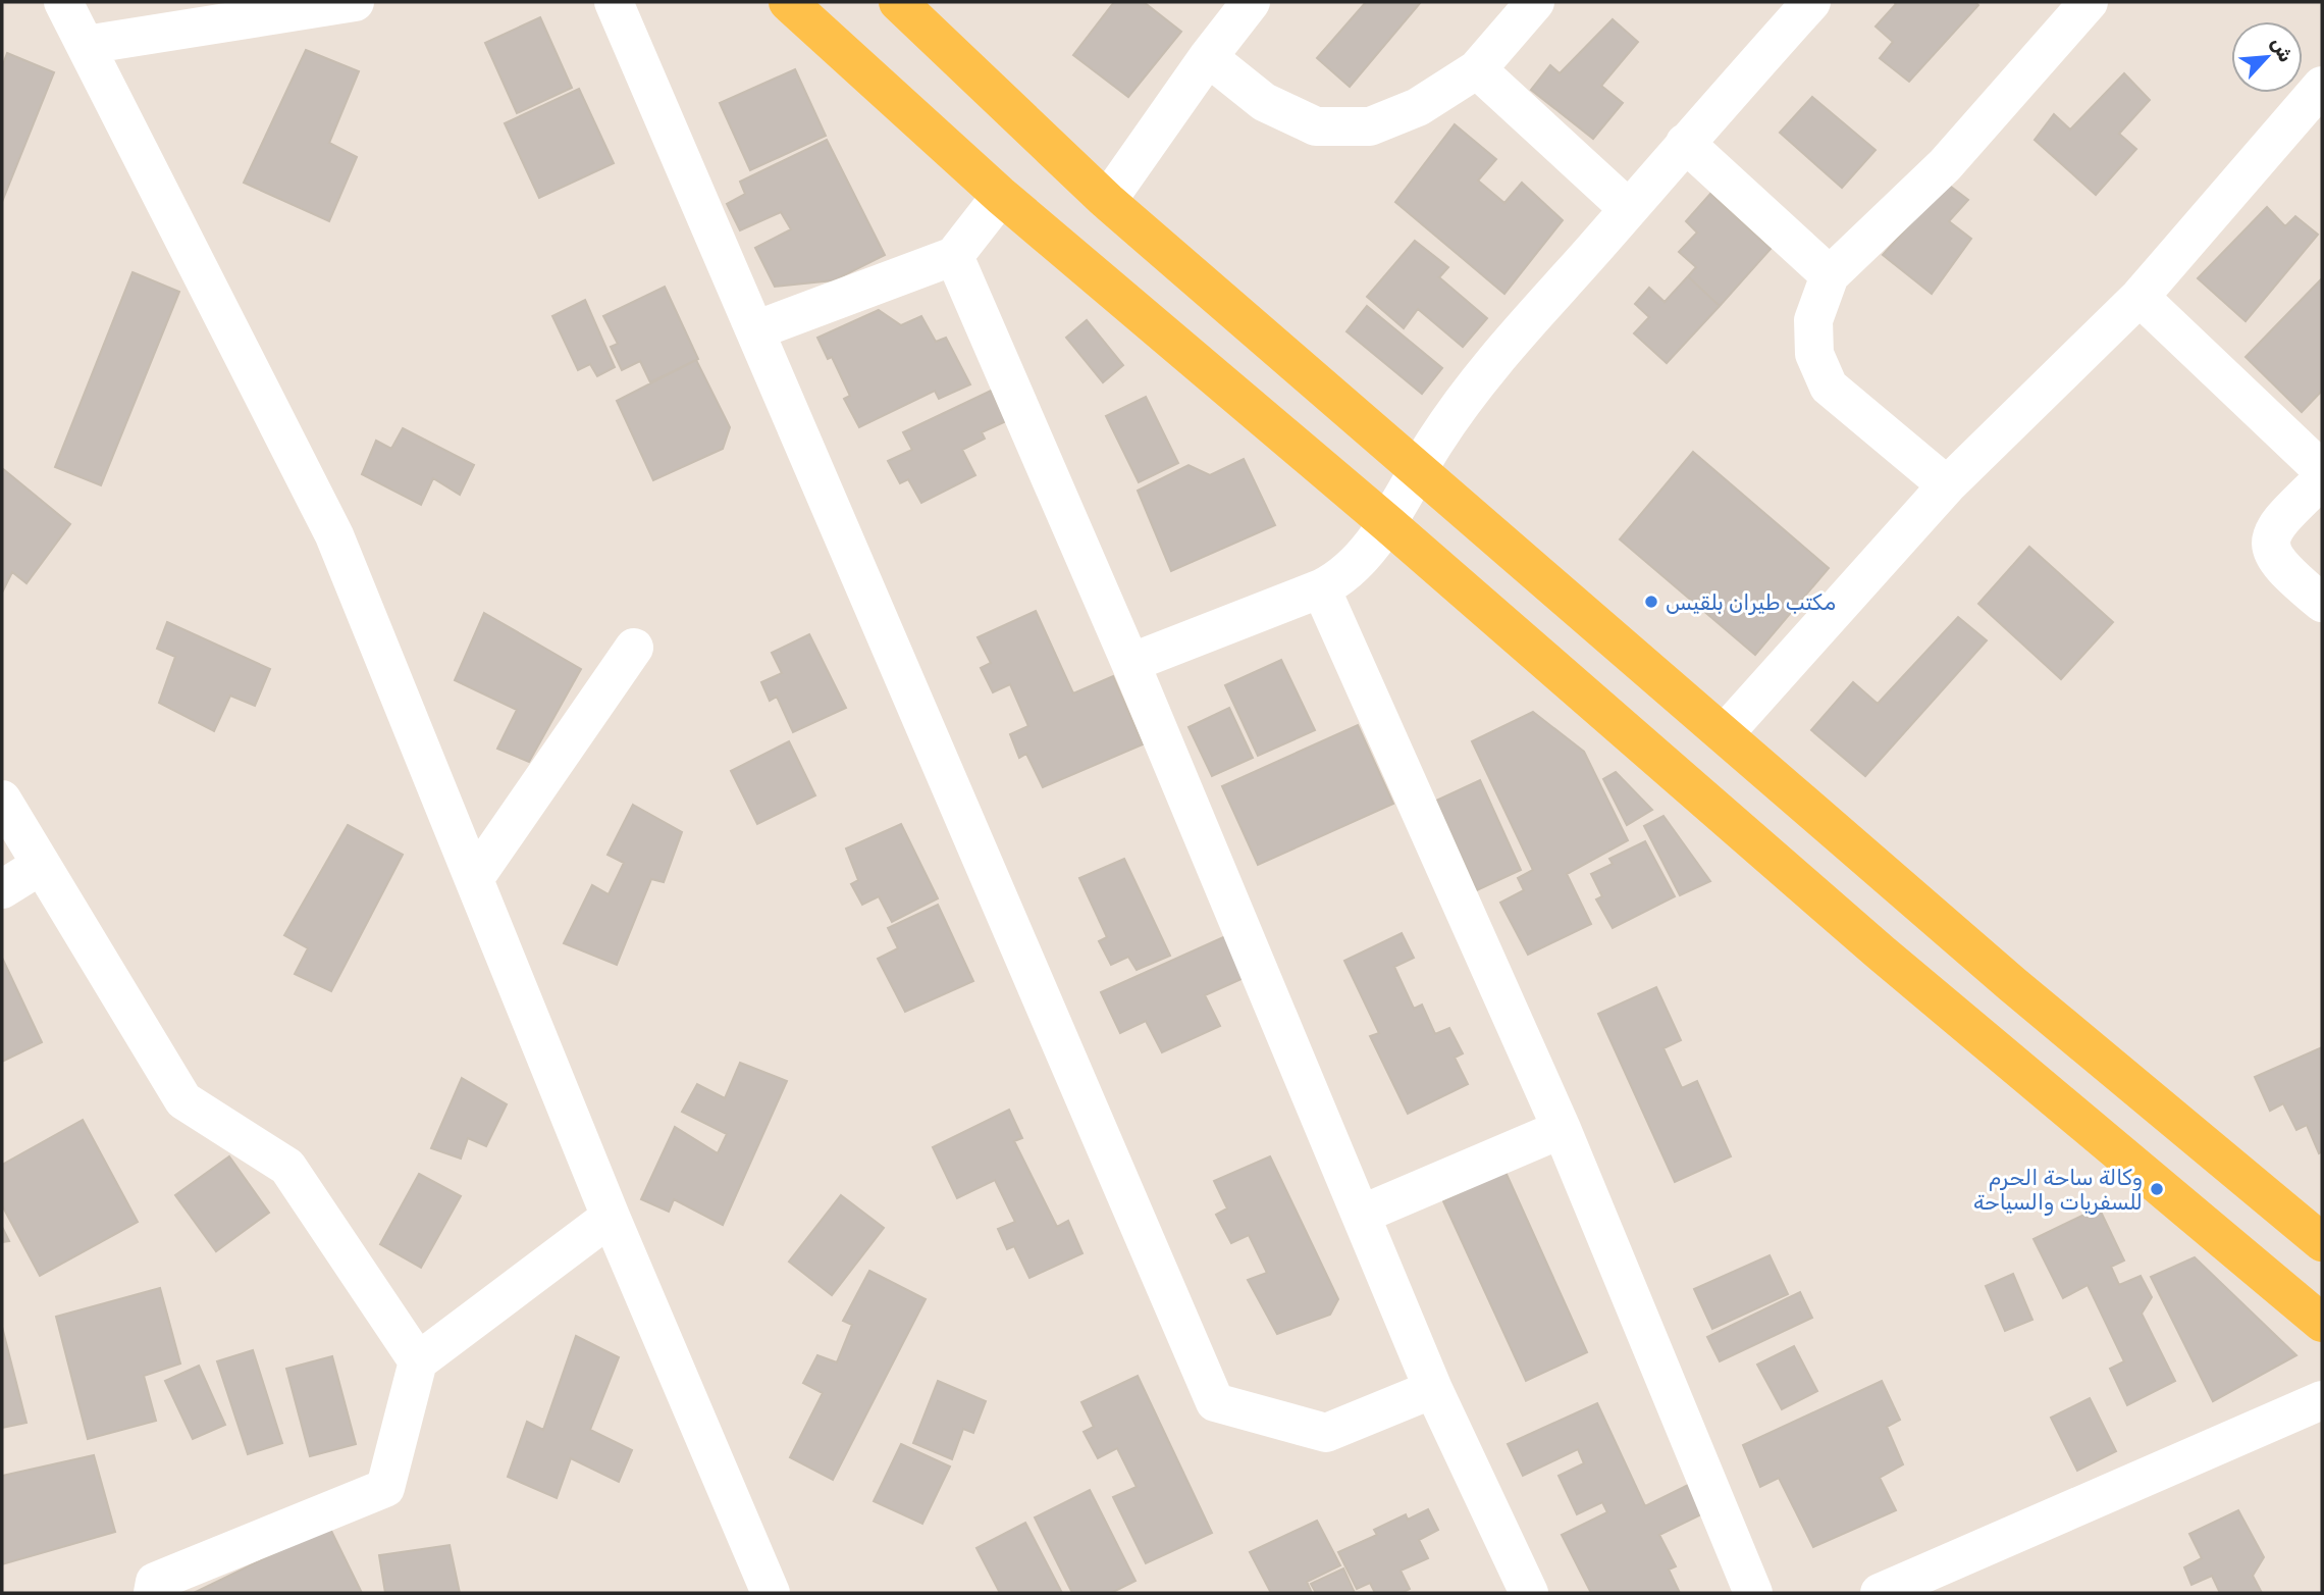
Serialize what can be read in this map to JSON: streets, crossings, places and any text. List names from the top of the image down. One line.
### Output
{"places":["مكتب طيران بلقيس","وكالة ساحة الحرم للسفريات والسياحة"],"north":"top right"}
